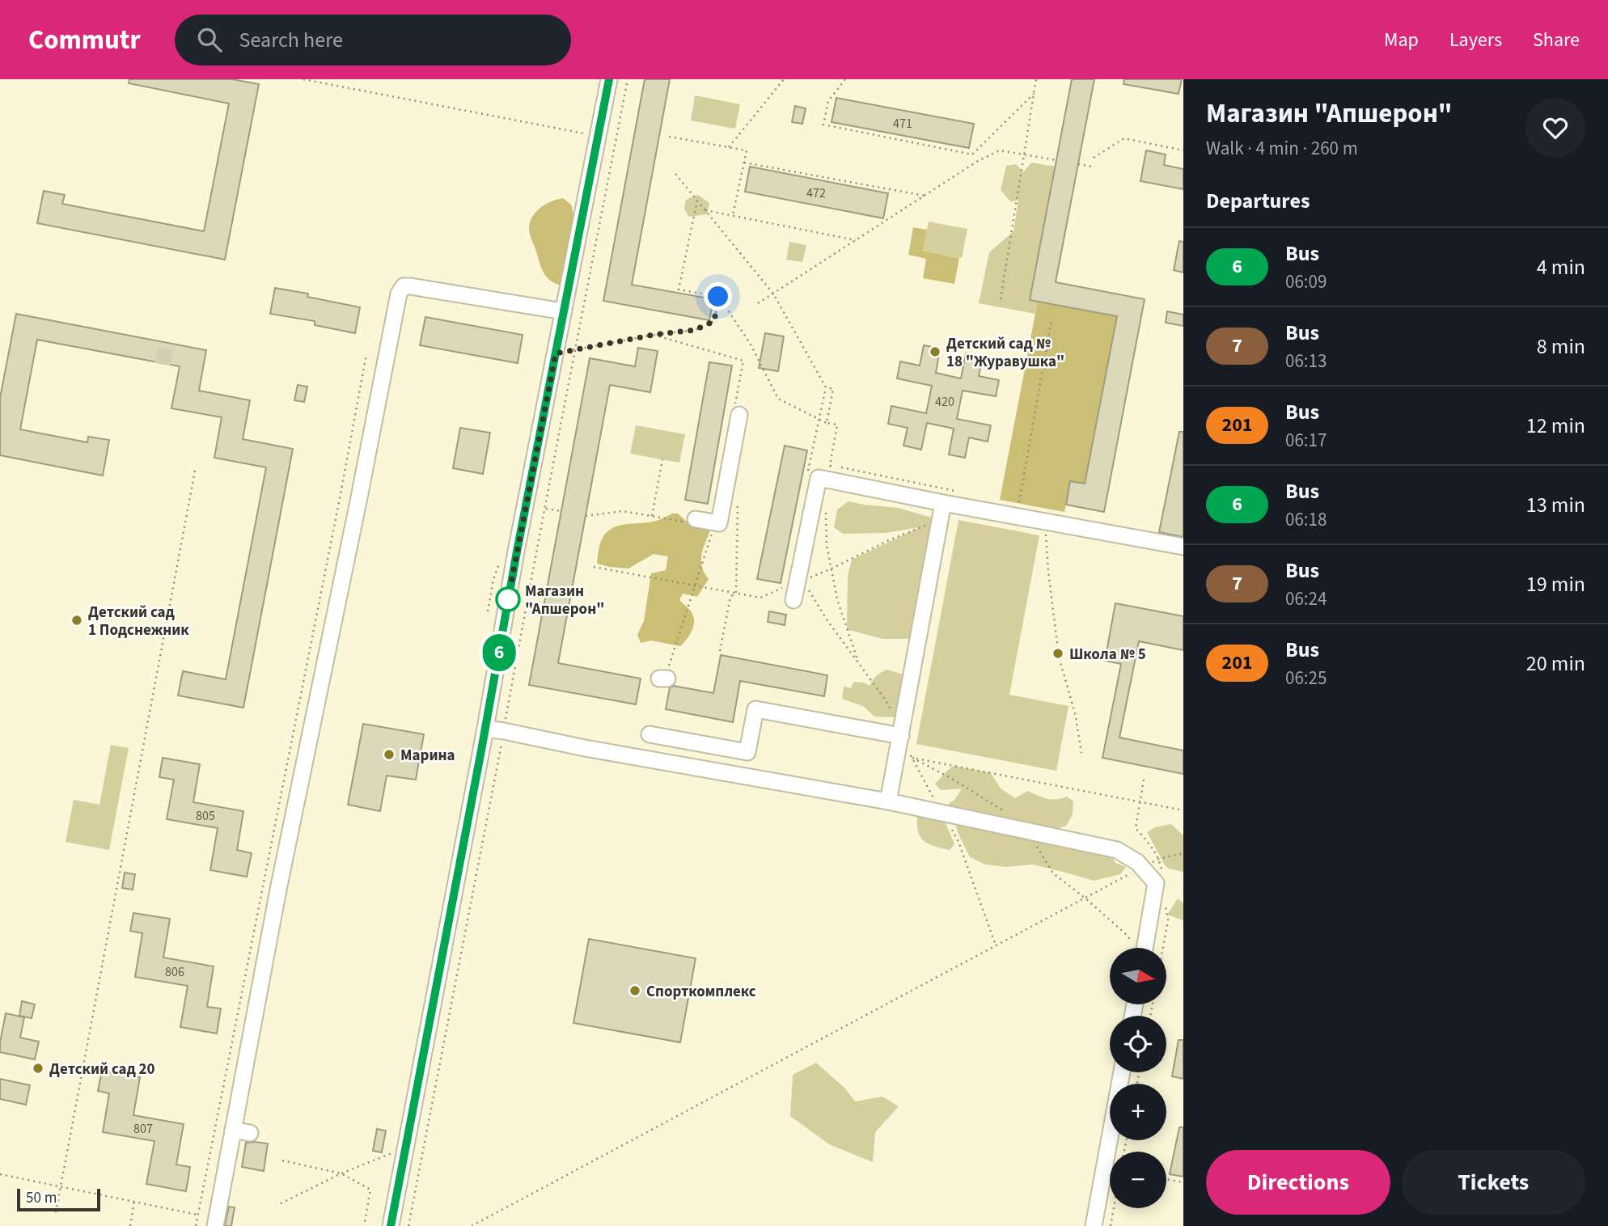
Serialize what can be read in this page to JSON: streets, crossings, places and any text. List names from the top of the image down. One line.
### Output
{"places":["Детский сад № 18 \"Журавушка\"","Магазин \"Апшерон\"","Детский сад 1 Подснежник","Школа № 5","Марина","Спорткомплекс","Детский сад 20"],"lines":["bus line 6"],"house_numbers":["471","472","420","805","806","807"],"scale_bar":"50 m","north":"right","page":{"header":"Commutr","search":"Search here","nav":["Map","Layers","Share"],"on_map":"6","heading":[["Магазин \"Апшерон\"","Walk · 4 min · 260 m"],"Departures"],"list":[{"mark":"6","name":"Bus","note":"06:09","value":"4 min"},{"mark":"7","name":"Bus","note":"06:13","value":"8 min"},{"mark":"201","name":"Bus","note":"06:17","value":"12 min"},{"mark":"6","name":"Bus","note":"06:18","value":"13 min"},{"mark":"7","name":"Bus","note":"06:24","value":"19 min"},{"mark":"201","name":"Bus","note":"06:25","value":"20 min"}],"map_buttons":["+","−"],"buttons":["Directions","Tickets"],"scale":"50 m"}}
